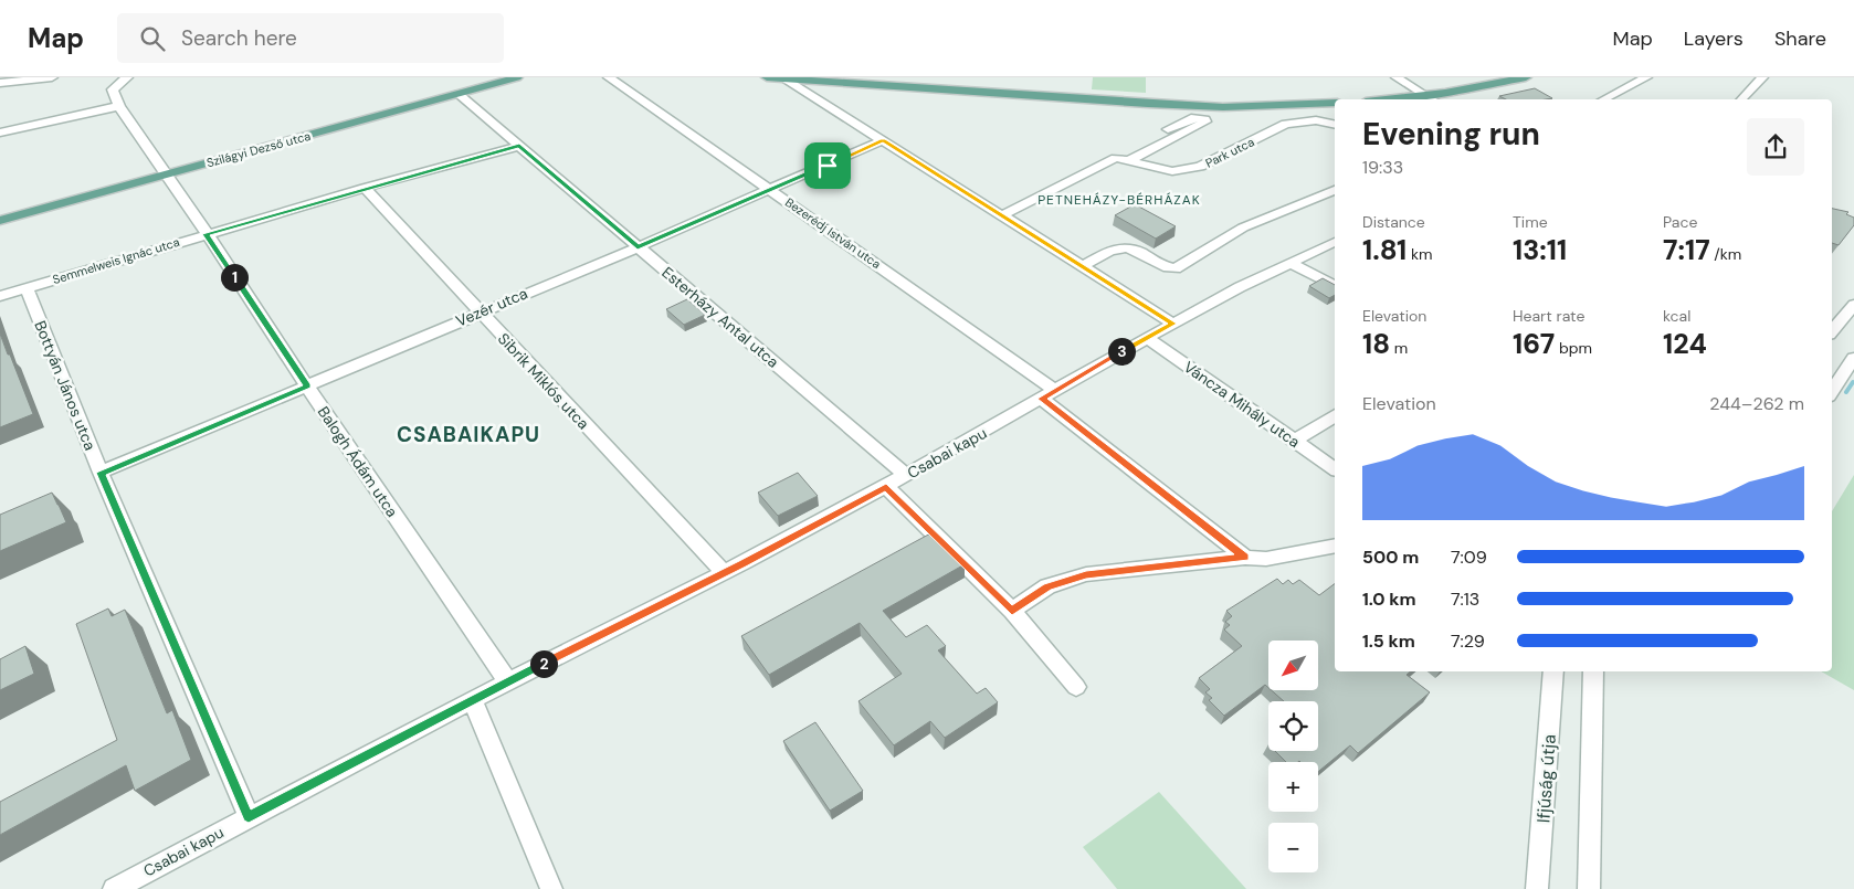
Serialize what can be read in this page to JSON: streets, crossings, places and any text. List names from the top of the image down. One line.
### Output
{"streets":{"main road":["Szilágyi Dezső utca"],"street":["Park utca","Bezerédj István utca","Semmelweis Ignác utca","Vezér utca","Esterházy Antal utca","Sibrik Miklós utca","Bottyán János utca","Váncza Mihály utca","Csabai kapu","Balogh Ádám utca","Ifjúság útja"]},"crossings":[["Szilágyi Dezső utca","Esterházy Antal utca"],["Szilágyi Dezső utca","Balogh Ádám utca"],["Bezerédj István utca","Vezér utca"],["Bezerédj István utca","Csabai kapu"],["Semmelweis Ignác utca","Esterházy Antal utca"],["Semmelweis Ignác utca","Sibrik Miklós utca"],["Semmelweis Ignác utca","Bottyán János utca"],["Semmelweis Ignác utca","Balogh Ádám utca"],["Vezér utca","Esterházy Antal utca"],["Vezér utca","Sibrik Miklós utca"],["Vezér utca","Bottyán János utca"],["Vezér utca","Balogh Ádám utca"],["Esterházy Antal utca","Csabai kapu"],["Sibrik Miklós utca","Csabai kapu"],["Bottyán János utca","Csabai kapu"],["Váncza Mihály utca","Csabai kapu"],["Csabai kapu","Balogh Ádám utca"]],"districts":["PETNEHÁZY-BÉRHÁZAK","CSABAIKAPU"],"north":"bottom left","page":{"header":"Map","search":"Search here","nav":["Map","Layers","Share"],"heading":["Evening run","19:33"],"stats":[["Distance","1.81 km"],["Time","13:11"],["Pace","7:17 /km"],["Elevation","18 m"],["Heart rate","167 bpm"],["kcal","124"]],"pins":["1","3","2"],"chart":["Elevation","244–262 m"],"list":[{"name":"500 m","note":"7:09"},{"name":"1.0 km","note":"7:13"},{"name":"1.5 km","note":"7:29"}],"map_buttons":["+","−"]}}
